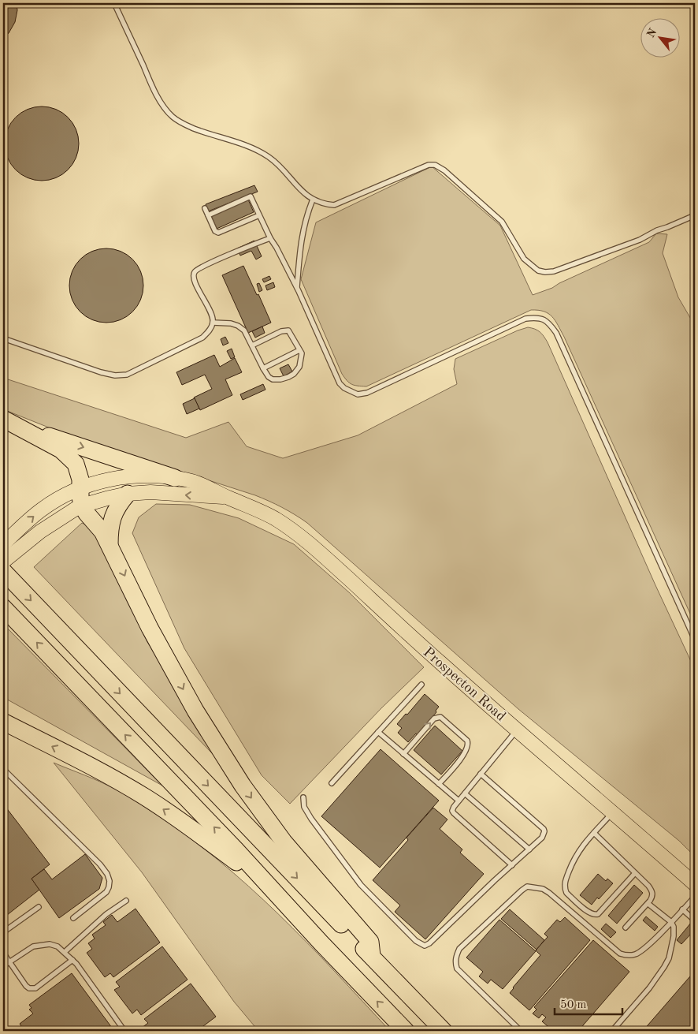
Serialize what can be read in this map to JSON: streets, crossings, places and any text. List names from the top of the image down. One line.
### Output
{"streets":{"main road":["Prospecton Road"]},"scale_bar":"50 m","north":"top left"}
